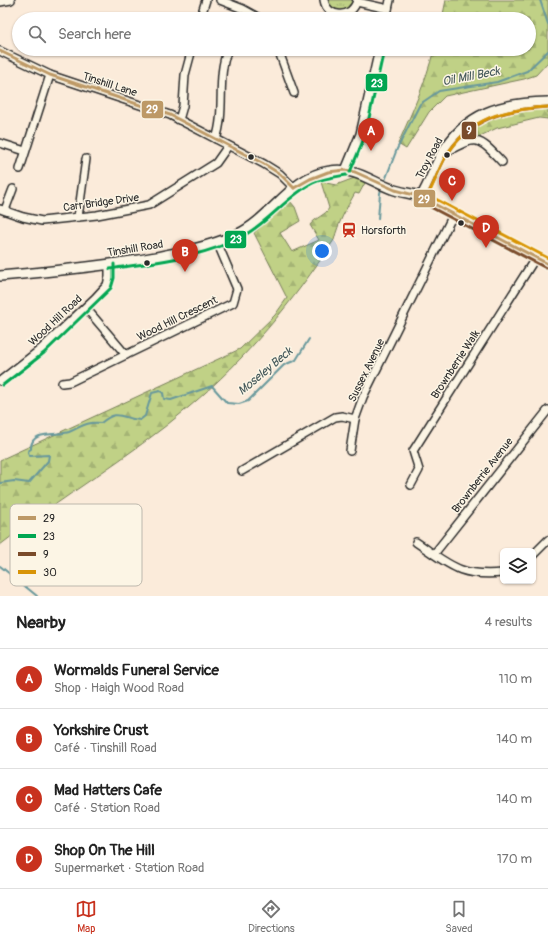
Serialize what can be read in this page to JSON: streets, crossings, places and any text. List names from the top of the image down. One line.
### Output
{"streets":{"street":["Tinshill Lane","Troy Road","Carr Bridge Drive","Tinshill Road","Wood Hill Crescent","Wood Hill Road","Brownberrie Walk","Sussex Avenue","Brownberrie Avenue"]},"crossings":[["Tinshill Lane","Carr Bridge Drive"],["Tinshill Lane","Tinshill Road"],["Troy Road","Tinshill Road"],["Tinshill Road","Wood Hill Crescent"],["Tinshill Road","Wood Hill Road"],["Tinshill Road","Brownberrie Walk"],["Tinshill Road","Sussex Avenue"]],"water":["Oil Mill Beck","Moseley Beck"],"places":{"station":["Horsforth"]},"lines":["transit line 29","transit line 23","transit line 9","transit line 30"],"legend":["29","23","9","30"],"page":{"search":"Search here","pins":["A","C","D","B"],"heading":["Nearby","4 results"],"list":[{"mark":"A","name":"Wormalds Funeral Service","note":"Shop · Haigh Wood Road","value":"110 m"},{"mark":"B","name":"Yorkshire Crust","note":"Café · Tinshill Road","value":"140 m"},{"mark":"C","name":"Mad Hatters Cafe","note":"Café · Station Road","value":"140 m"},{"mark":"D","name":"Shop On The Hill","note":"Supermarket · Station Road","value":"170 m"}],"nav":["Map","Directions","Saved"]}}
